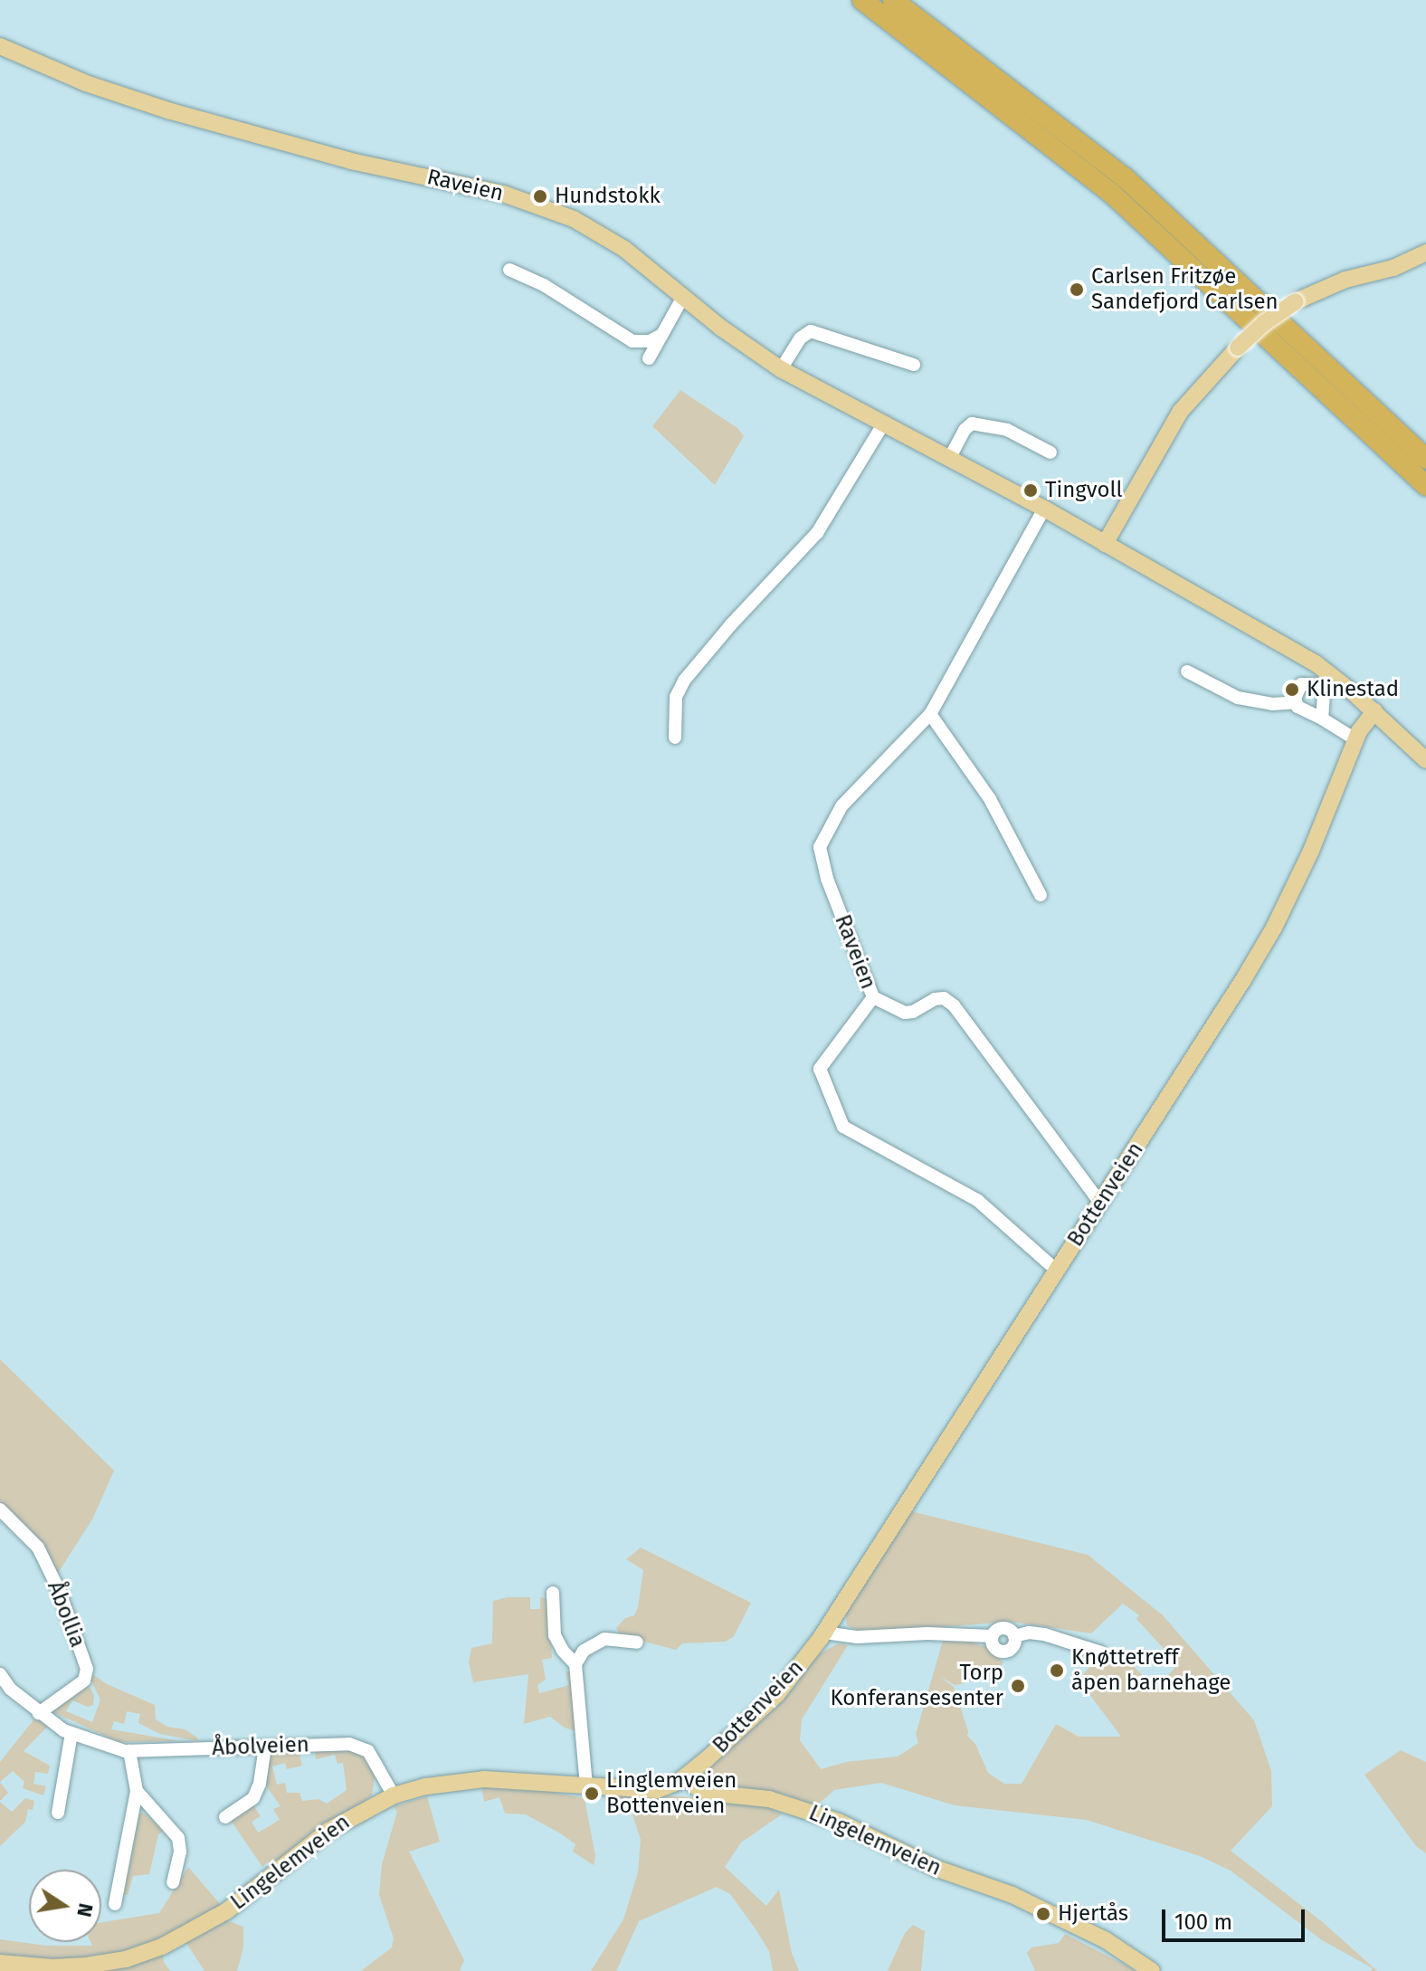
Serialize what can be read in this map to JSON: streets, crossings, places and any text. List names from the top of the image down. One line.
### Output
{"streets":{"main road":["Raveien","Bottenveien","Lingelemveien"],"street":["Åbollia","Åbolveien"]},"crossings":[["Raveien","Bottenveien"],["Bottenveien","Lingelemveien"],["Åbollia","Åbolveien"],["Åbolveien","Lingelemveien"]],"places":["Hundstokk","Carlsen Fritzøe Sandefjord Carlsen","Tingvoll","Klinestad","Knøttetreff åpen barnehage","Torp Konferansesenter","Linglemveien Bottenveien","Hjertås"],"scale_bar":"100 m","north":"right"}
